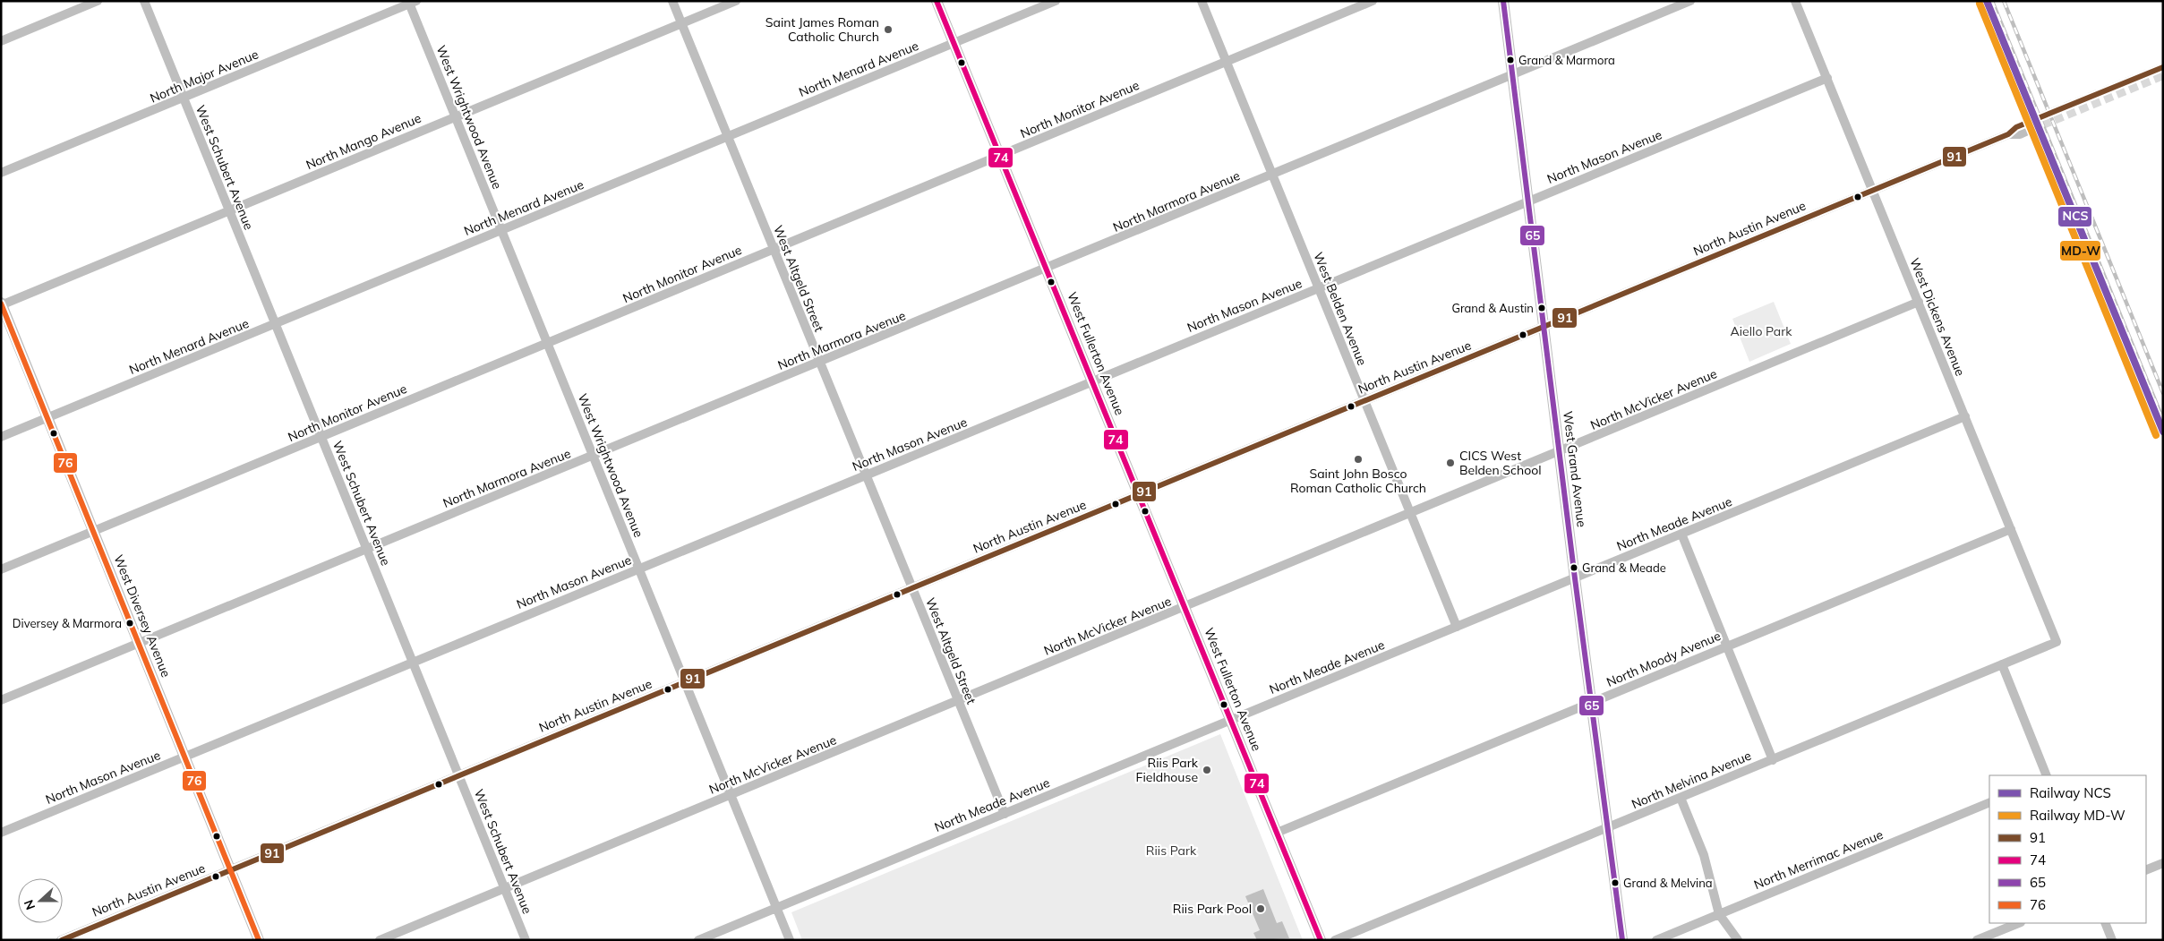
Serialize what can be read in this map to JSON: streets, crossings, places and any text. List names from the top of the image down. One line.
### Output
{"streets":{"main road":["West Fullerton Avenue","West Grand Avenue","West Diversey Avenue"],"street":["North Menard Avenue","North Major Avenue","North Monitor Avenue","West Wrightwood Avenue","North Mango Avenue","North Mason Avenue","West Schubert Avenue","North Marmora Avenue","North Austin Avenue","West Altgeld Street","West Belden Avenue","West Dickens Avenue","North McVicker Avenue","North Meade Avenue","North Moody Avenue","North Melvina Avenue","North Merrimac Avenue"]},"crossings":[["North Menard Avenue","West Wrightwood Avenue"],["North Menard Avenue","West Schubert Avenue"],["North Menard Avenue","West Altgeld Street"],["North Menard Avenue","West Fullerton Avenue"],["North Menard Avenue","West Diversey Avenue"],["North Major Avenue","West Wrightwood Avenue"],["North Major Avenue","West Schubert Avenue"],["North Monitor Avenue","West Wrightwood Avenue"],["North Monitor Avenue","West Schubert Avenue"],["North Monitor Avenue","West Altgeld Street"],["North Monitor Avenue","West Belden Avenue"],["North Monitor Avenue","West Fullerton Avenue"],["North Monitor Avenue","West Diversey Avenue"],["West Wrightwood Avenue","North Mango Avenue"],["West Wrightwood Avenue","North Mason Avenue"],["West Wrightwood Avenue","North Marmora Avenue"],["West Wrightwood Avenue","North Austin Avenue"],["West Wrightwood Avenue","North McVicker Avenue"],["West Wrightwood Avenue","North Meade Avenue"],["North Mango Avenue","West Schubert Avenue"],["North Mango Avenue","West Altgeld Street"],["North Mango Avenue","West Diversey Avenue"],["North Mason Avenue","West Schubert Avenue"],["North Mason Avenue","West Altgeld Street"],["North Mason Avenue","West Belden Avenue"],["North Mason Avenue","West Dickens Avenue"],["North Mason Avenue","West Fullerton Avenue"],["North Mason Avenue","West Grand Avenue"],["North Mason Avenue","West Diversey Avenue"],["West Schubert Avenue","North Marmora Avenue"],["West Schubert Avenue","North Austin Avenue"],["West Schubert Avenue","North McVicker Avenue"],["North Marmora Avenue","West Altgeld Street"],["North Marmora Avenue","West Belden Avenue"],["North Marmora Avenue","West Fullerton Avenue"],["North Marmora Avenue","West Grand Avenue"],["North Marmora Avenue","West Diversey Avenue"],["North Austin Avenue","West Altgeld Street"],["North Austin Avenue","West Belden Avenue"],["North Austin Avenue","West Dickens Avenue"],["North Austin Avenue","West Fullerton Avenue"],["North Austin Avenue","West Grand Avenue"],["North Austin Avenue","West Diversey Avenue"],["West Altgeld Street","North McVicker Avenue"],["West Altgeld Street","North Meade Avenue"],["West Belden Avenue","North McVicker Avenue"],["West Belden Avenue","North Meade Avenue"],["West Dickens Avenue","North McVicker Avenue"],["West Dickens Avenue","North Meade Avenue"],["West Dickens Avenue","North Moody Avenue"],["West Dickens Avenue","North Melvina Avenue"],["West Fullerton Avenue","North McVicker Avenue"],["West Fullerton Avenue","North Meade Avenue"],["West Fullerton Avenue","North Moody Avenue"],["North McVicker Avenue","West Grand Avenue"],["West Grand Avenue","North Meade Avenue"],["West Grand Avenue","North Moody Avenue"],["West Grand Avenue","North Melvina Avenue"]],"parks":["Aiello Park","Riis Park"],"places":["Saint James Roman Catholic Church","Grand & Marmora","Grand & Austin","Saint John Bosco Roman Catholic Church","CICS West Belden School","Grand & Meade","Diversey & Marmora","Riis Park Fieldhouse","Grand & Melvina","Riis Park Pool"],"lines":["rail line NCS","transit line 74","transit line 65","rail line MD-W","transit line 91","transit line 76"],"legend":["Railway NCS","Railway MD-W","91","74","65","76"],"north":"left"}
